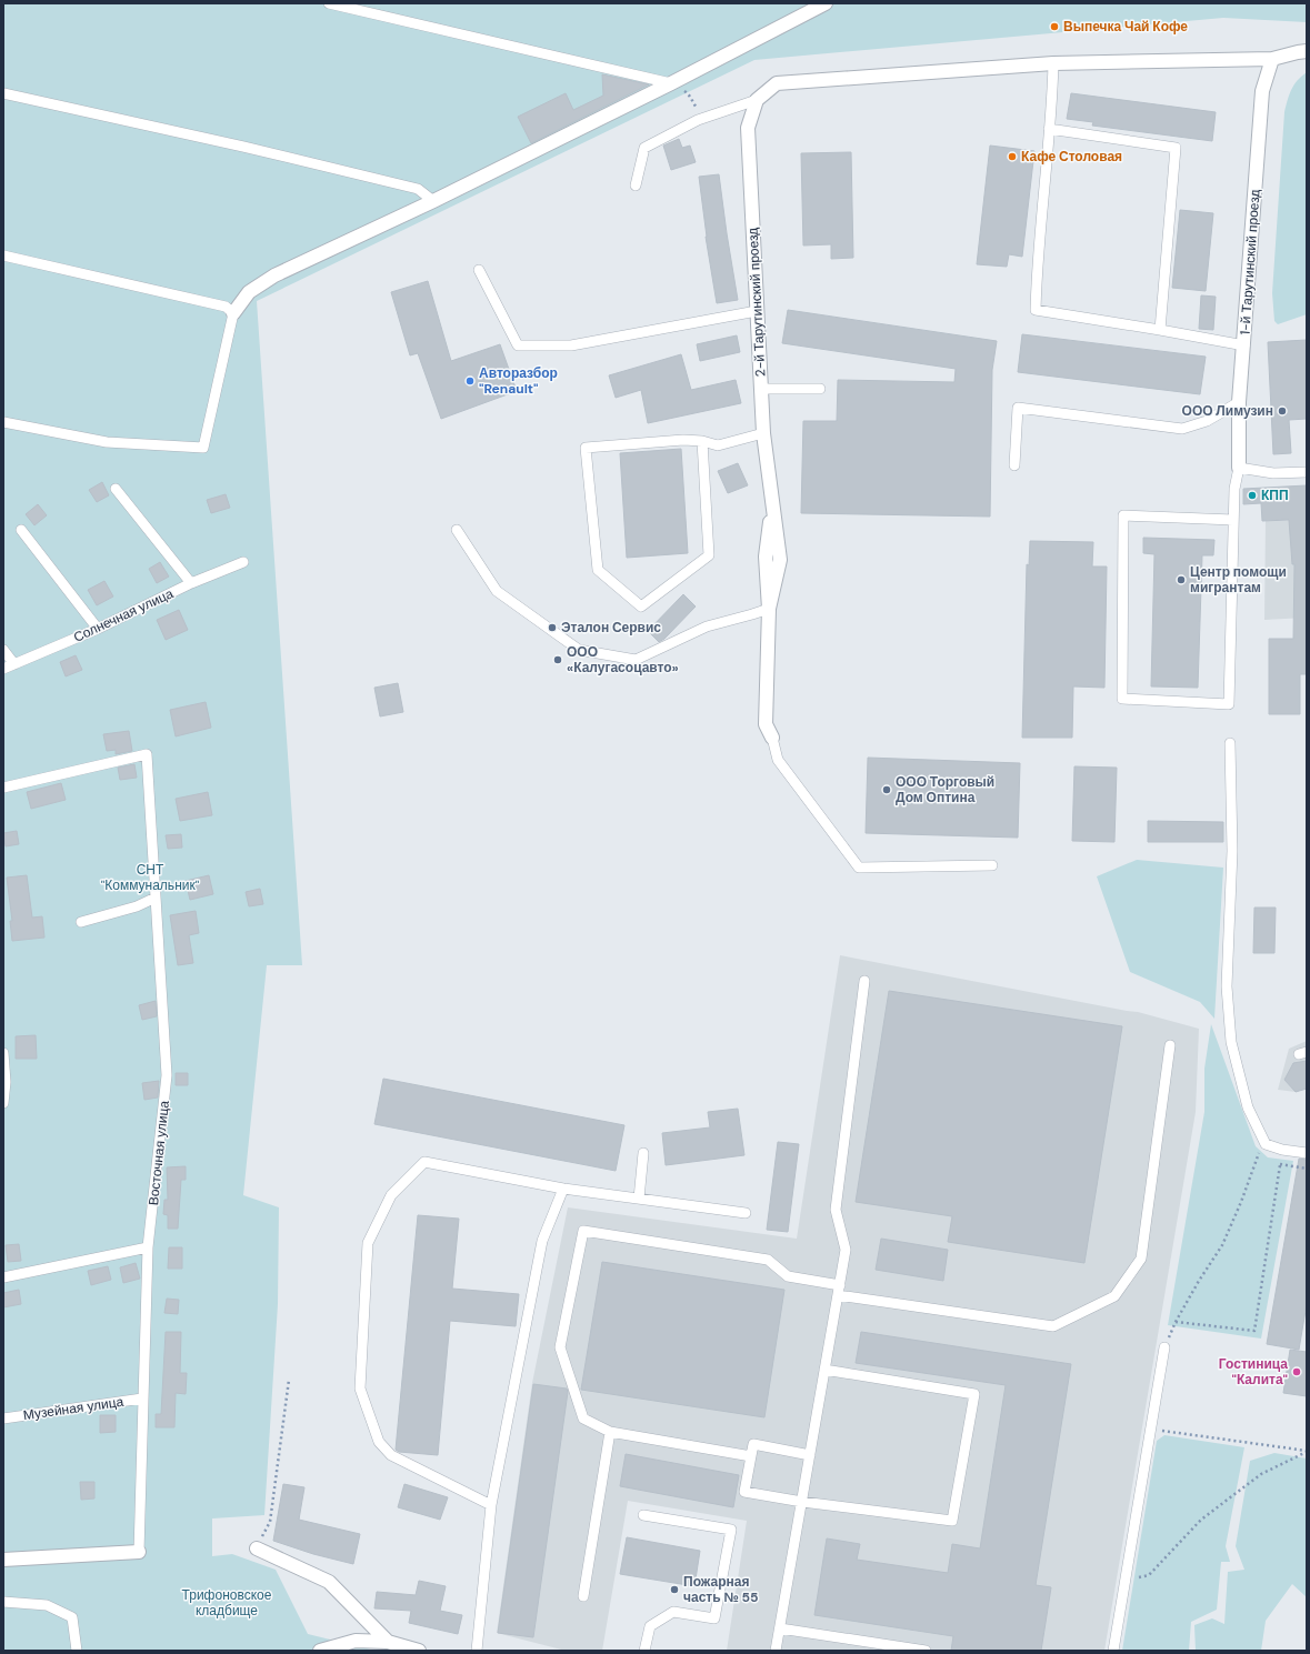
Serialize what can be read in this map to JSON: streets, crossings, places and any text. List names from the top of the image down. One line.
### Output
{"streets":{"street":["1-й Тарутинский проезд","2-й Тарутинский проезд"],"lane":["Солнечная улица","Восточная улица","Музейная улица"]},"crossings":[["Восточная улица","Музейная улица"]],"parks":["СНТ \"Коммунальник\"","Трифоновское кладбище"],"places":["Выпечка Чай Кофе","Кафе Столовая","Авторазбор \"Renault\"","ООО Лимузин","КПП","Центр помощи мигрантам","Эталон Сервис","ООО «Калугасоцавто»","ООО Торговый Дом Оптина","Гостиница \"Калита\"","Пожарная часть № 55"]}
